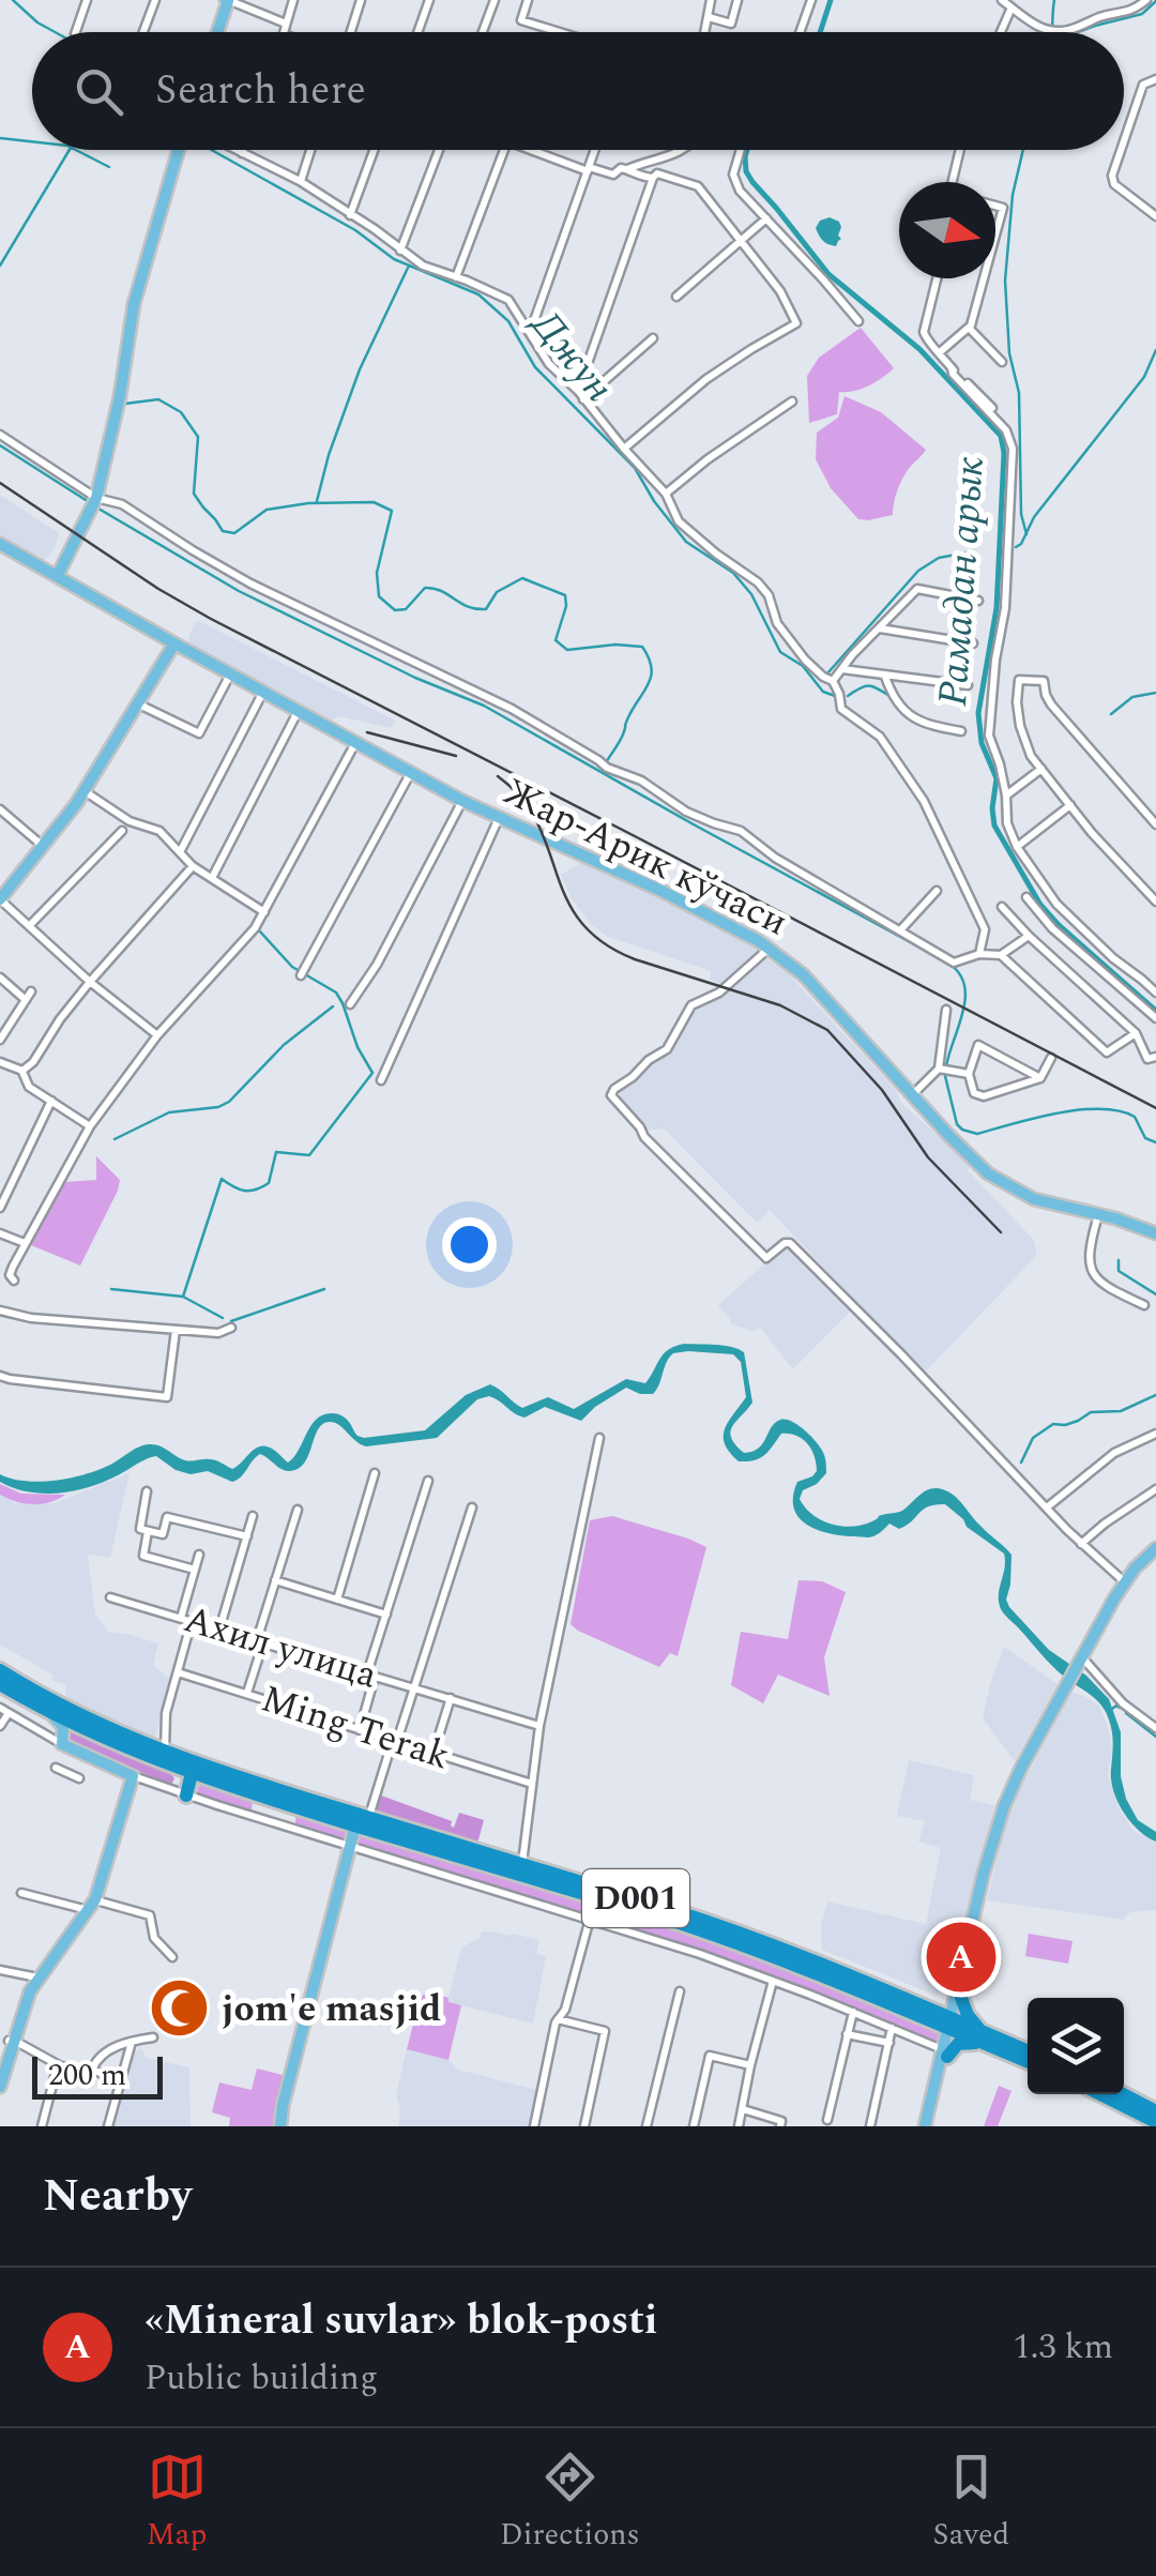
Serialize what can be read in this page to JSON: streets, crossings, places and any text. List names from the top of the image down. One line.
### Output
{"streets":{"highway":["D001"],"main road":["Жар-Арик кўчаси"],"street":["Ахил улица","Ming Terak"]},"water":["Джун","Рамадан арык"],"places":{"mosque":["jom'e masjid"]},"scale_bar":"200 m","north":"right","page":{"search":"Search here","pins":"A","scale":"200 m","heading":"Nearby","list":[{"mark":"A","name":"«Mineral suvlar» blok-posti","note":"Public building","value":"1.3 km"}],"nav":["Map","Directions","Saved"]}}
